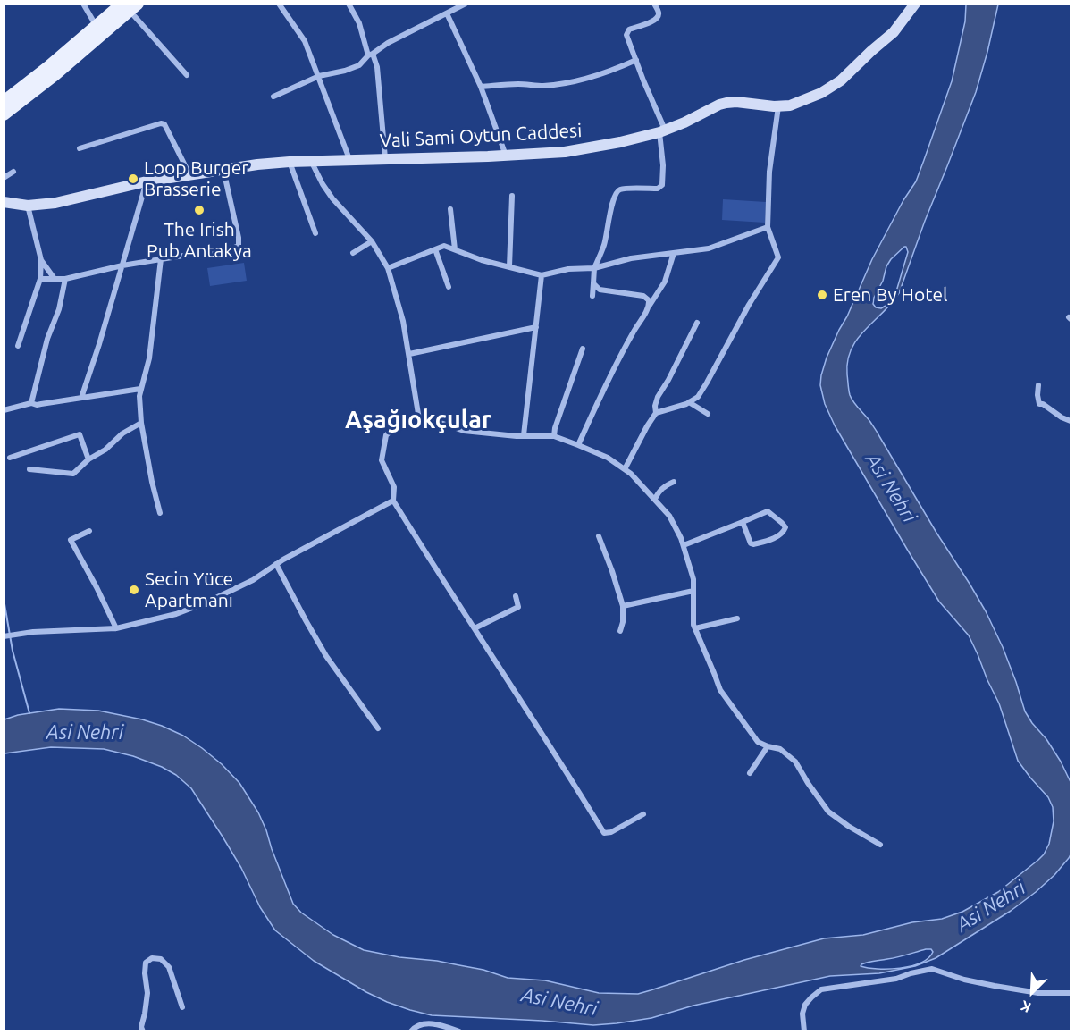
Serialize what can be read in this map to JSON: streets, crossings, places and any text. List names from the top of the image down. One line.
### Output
{"streets":{"street":["Vali Sami Oytun Caddesi"]},"districts":["Aşağıokçular"],"water":["Asi Nehri"],"places":["Loop Burger Brasserie","The Irish Pub Antakya","Eren By Hotel","Secin Yüce Apartmanı"],"north":"bottom left"}
